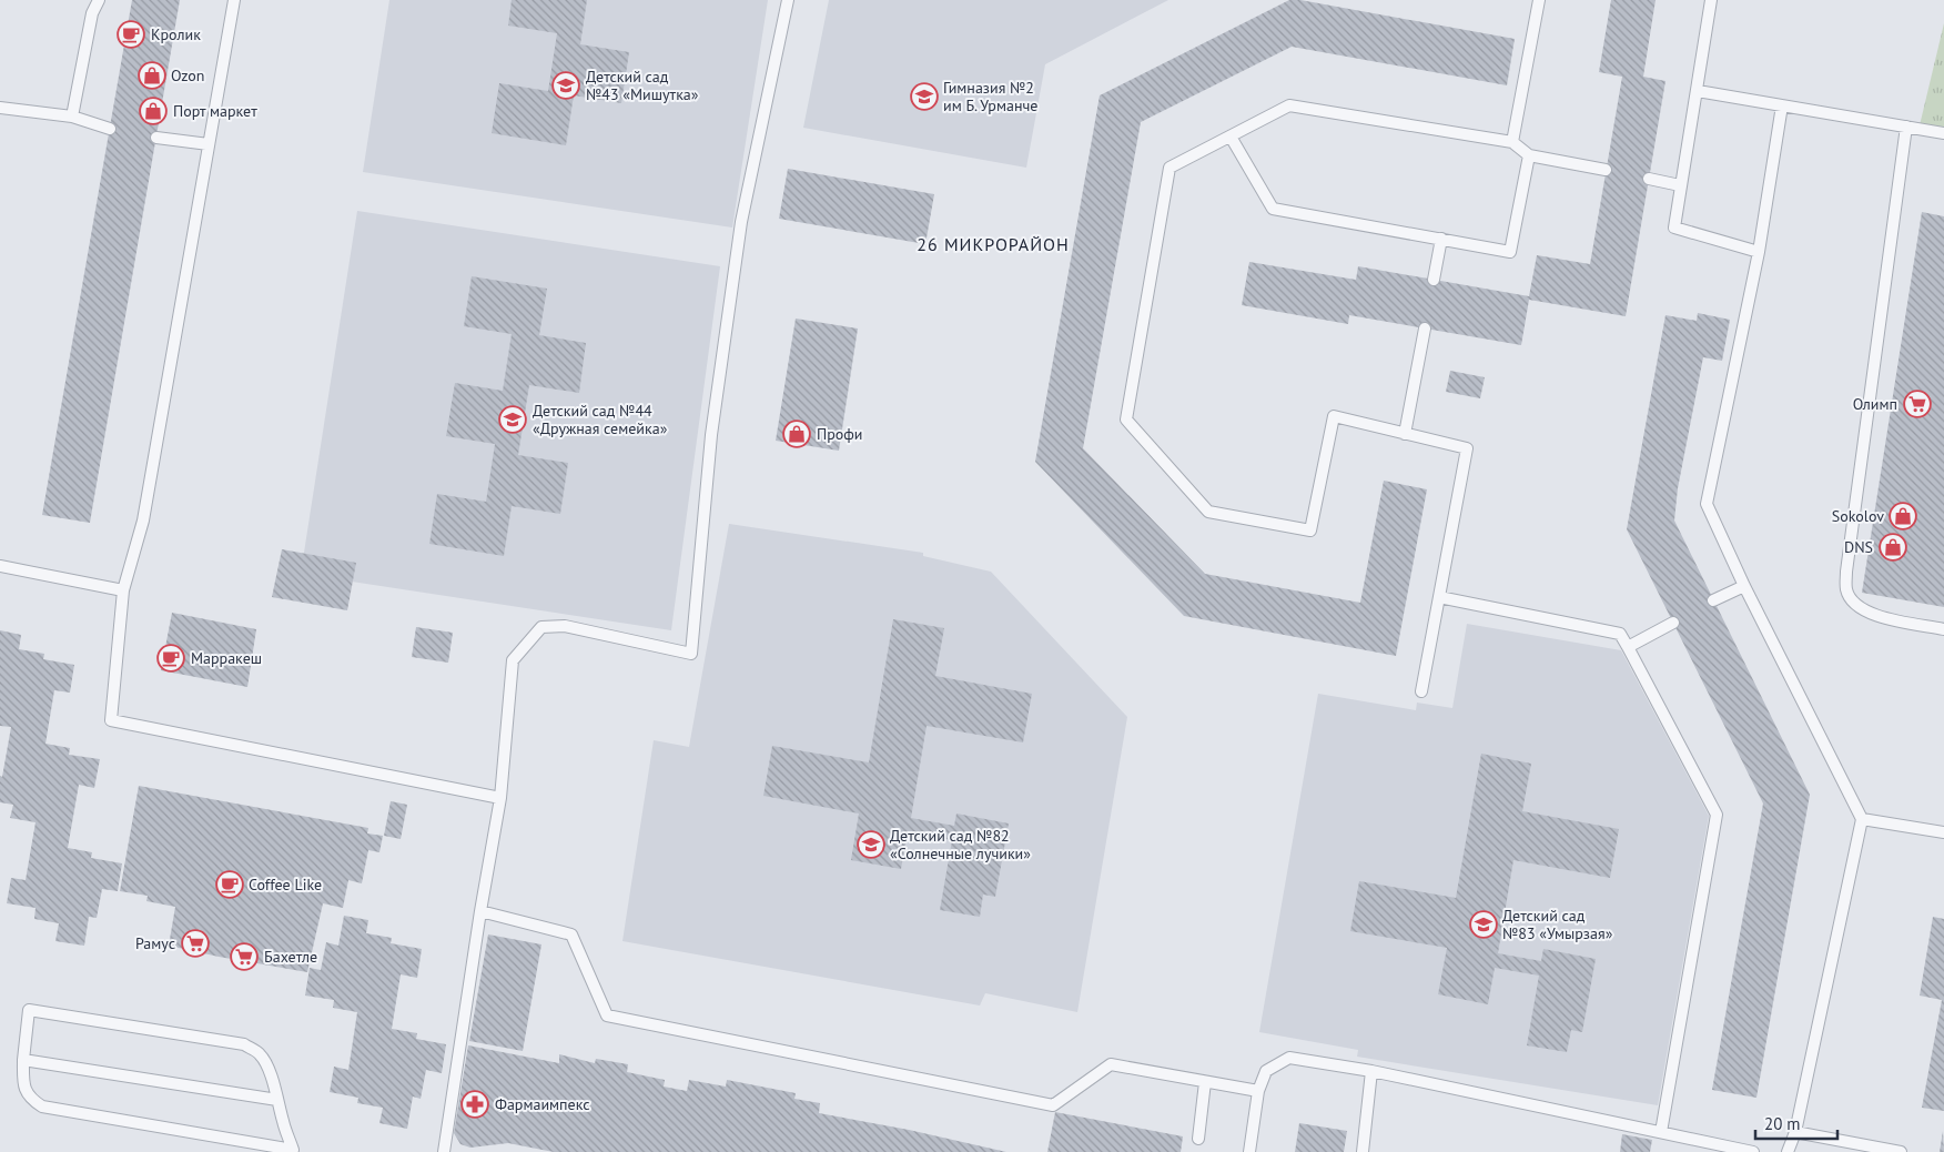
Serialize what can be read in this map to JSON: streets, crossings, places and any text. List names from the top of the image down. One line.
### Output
{"districts":["26 МИКРОРАЙОН"],"places":{"cafe":["Кролик","Марракеш","Coffee Like"],"shop":["Ozon","Порт маркет","Профи","Sokolov","DNS"],"school or university":["Детский сад №43 «Мишутка»","Гимназия №2 им Б. Урманче","Детский сад №44 «Дружная семейка»","Детский сад №82 «Солнечные лучики»","Детский сад №83 «Умырзая»"],"supermarket":["Олимп","Рамус","Бахетле"],"pharmacy":["Фармаимпекс"]},"scale_bar":"20 m"}
